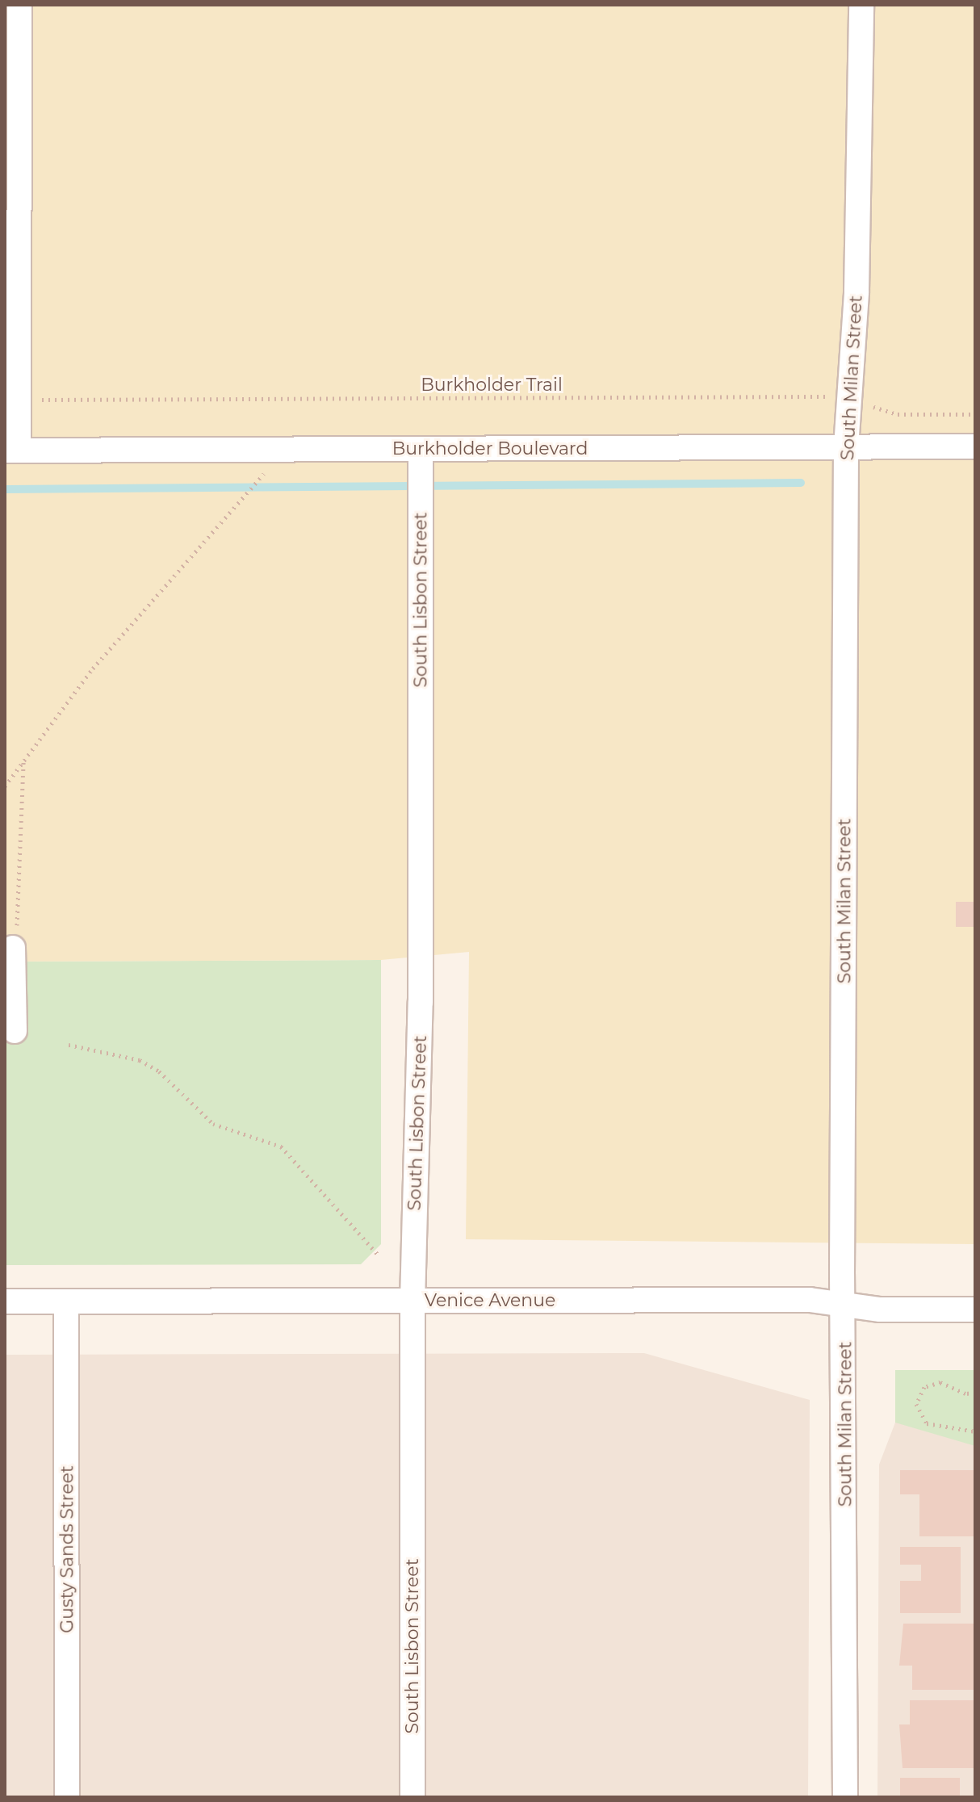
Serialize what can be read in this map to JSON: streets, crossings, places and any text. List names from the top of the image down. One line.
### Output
{"streets":{"street":["South Milan Street","Burkholder Boulevard","South Lisbon Street","Venice Avenue","Gusty Sands Street"],"path":["Burkholder Trail"]},"crossings":[["South Milan Street","Burkholder Trail"],["South Milan Street","Burkholder Boulevard"],["South Milan Street","Venice Avenue"],["Burkholder Boulevard","South Lisbon Street"],["South Lisbon Street","Venice Avenue"],["Venice Avenue","Gusty Sands Street"]]}
